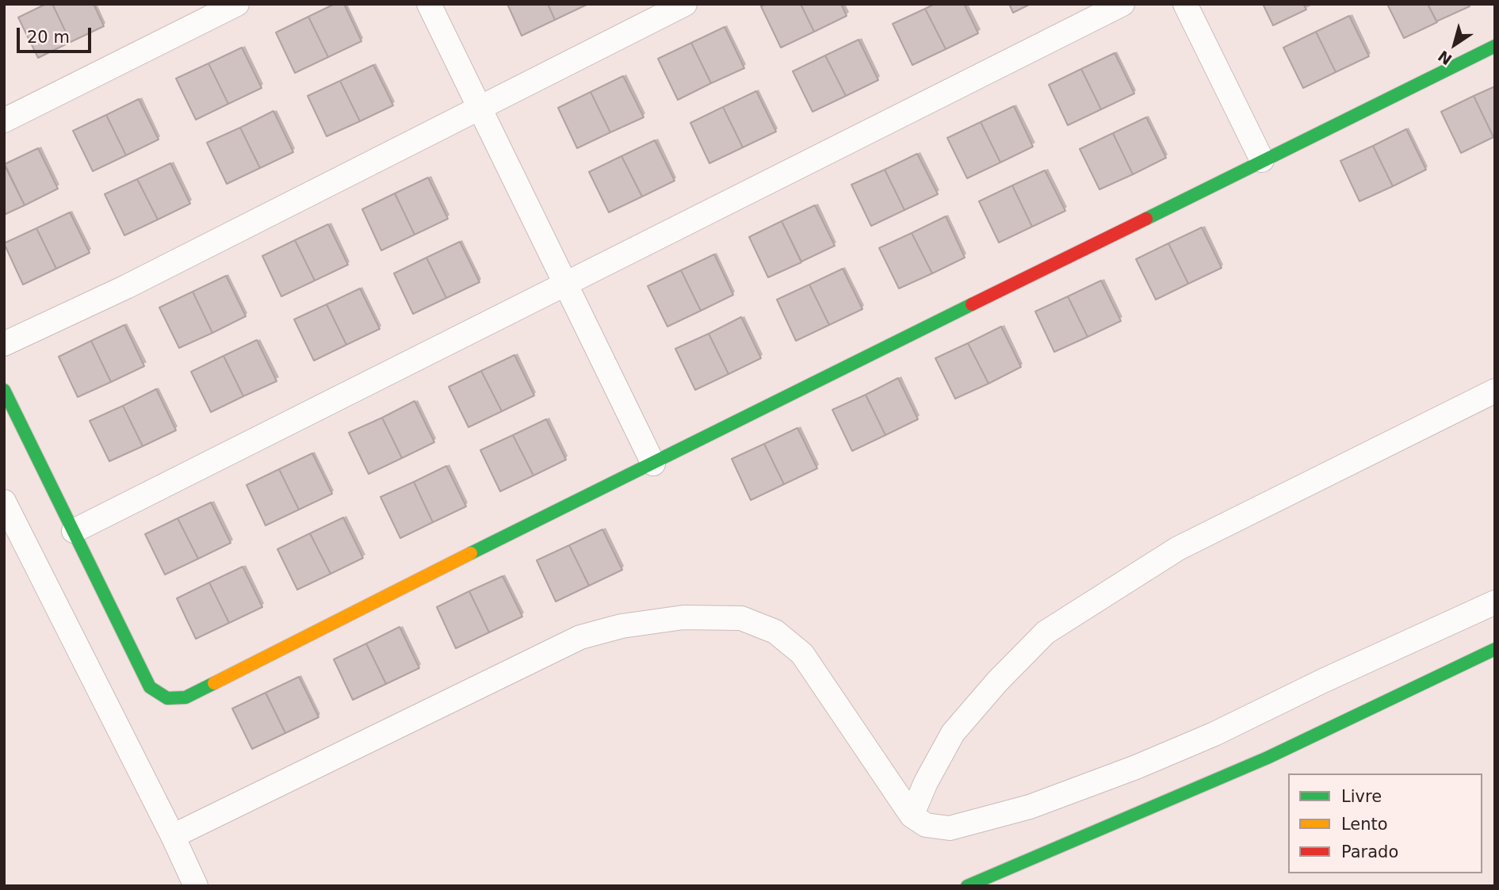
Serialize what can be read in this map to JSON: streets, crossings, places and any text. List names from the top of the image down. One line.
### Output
{"legend":["Livre","Lento","Parado"],"scale_bar":"20 m","north":"bottom left"}
